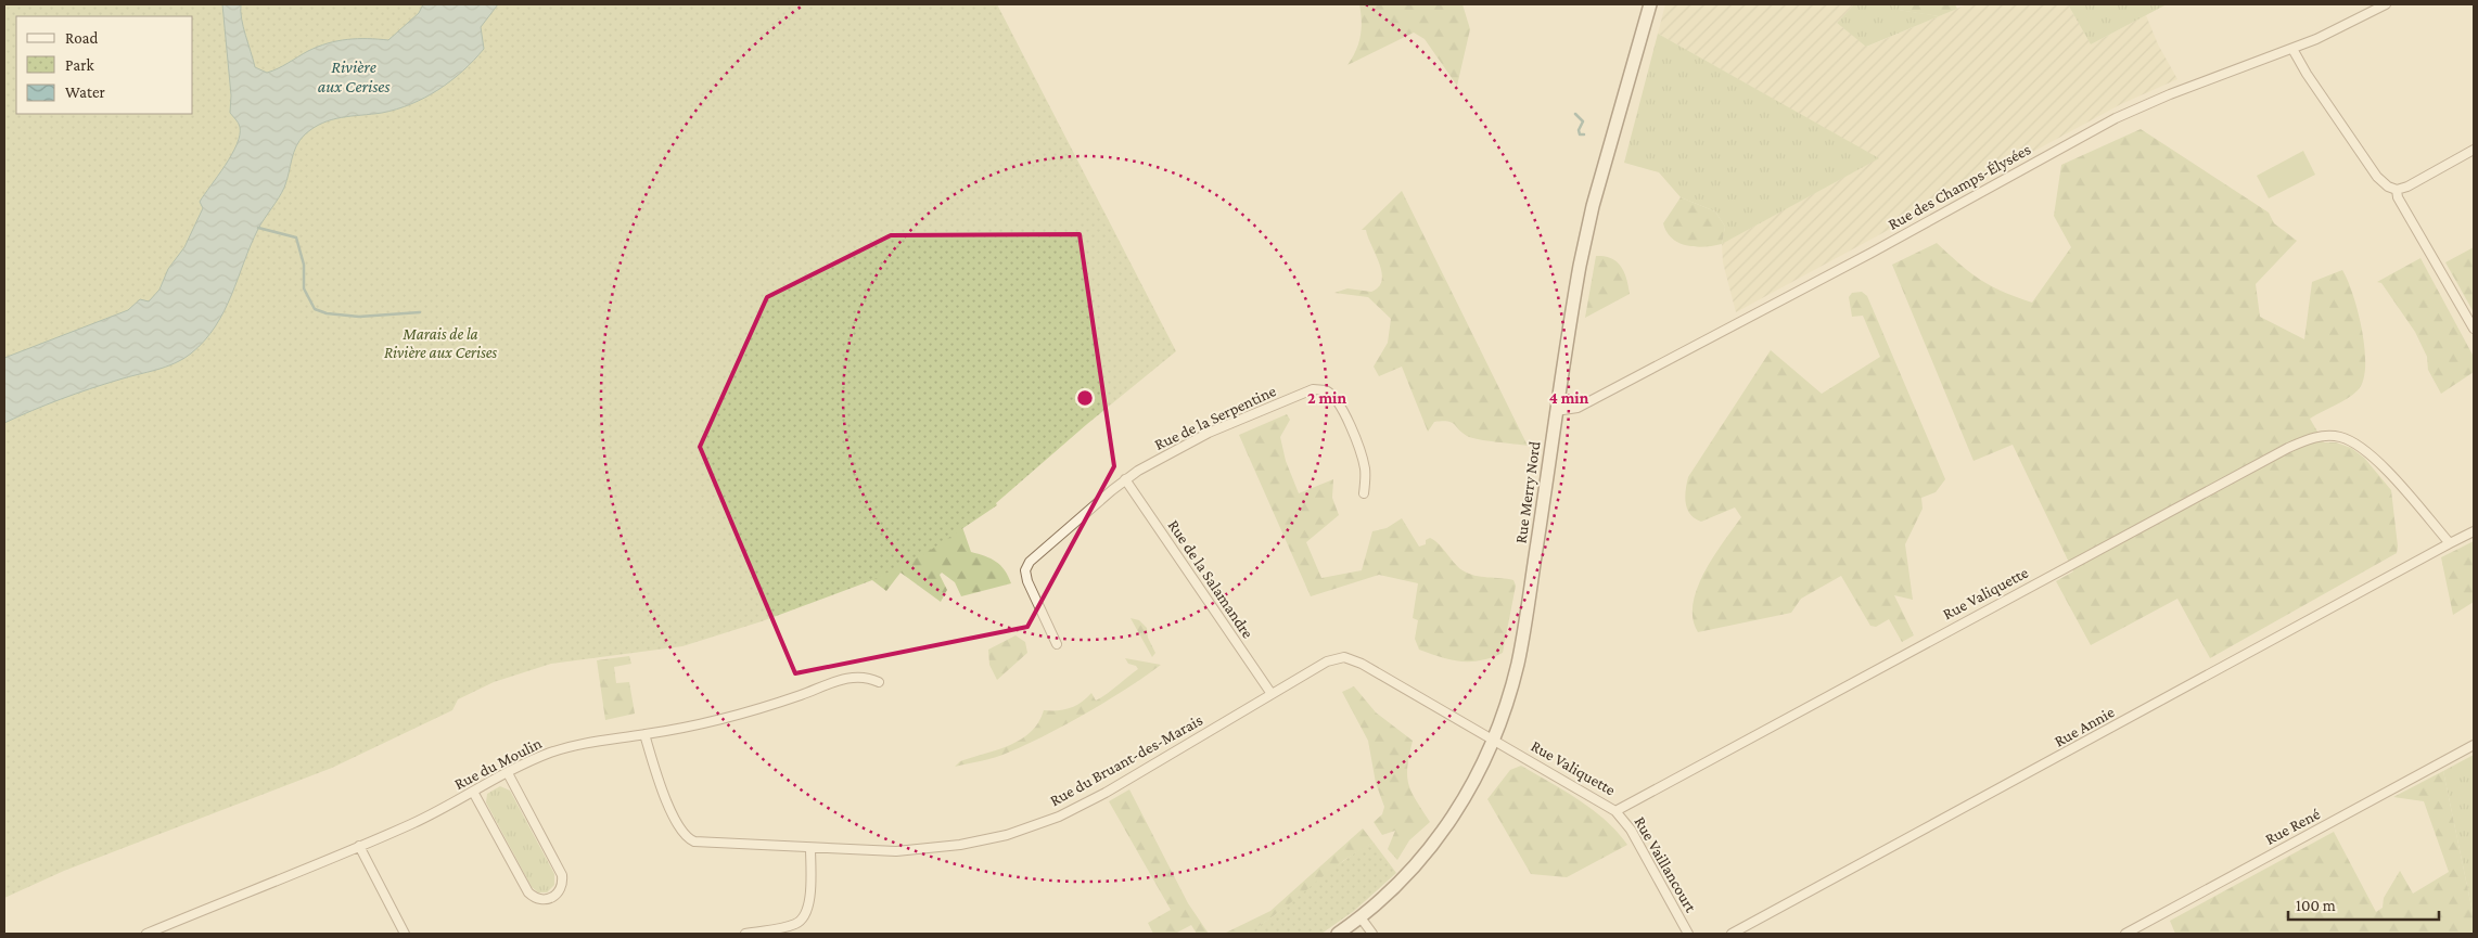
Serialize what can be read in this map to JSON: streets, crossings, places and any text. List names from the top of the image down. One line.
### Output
{"streets":{"main road":["Rue Merry Nord"],"street":["Rue des Champs-Élysées","Rue de la Serpentine","Rue de la Salamandre","Rue Valiquette","Rue Annie","Rue du Bruant-des-Marais","Rue du Moulin","Rue René","Rue Vaillancourt"]},"crossings":[["Rue des Champs-Élysées","Rue Merry Nord"],["Rue de la Serpentine","Rue de la Salamandre"],["Rue Merry Nord","Rue Valiquette"],["Rue Merry Nord","Rue du Bruant-des-Marais"],["Rue de la Salamandre","Rue du Bruant-des-Marais"],["Rue Valiquette","Rue Annie"],["Rue Valiquette","Rue du Bruant-des-Marais"],["Rue Valiquette","Rue Vaillancourt"],["Rue du Bruant-des-Marais","Rue du Moulin"]],"water":["Rivière aux Cerises"],"parks":["Marais de la Rivière aux Cerises"],"legend":["Road","Park","Water"],"scale_bar":"100 m","rings":["2 min","4 min"]}
